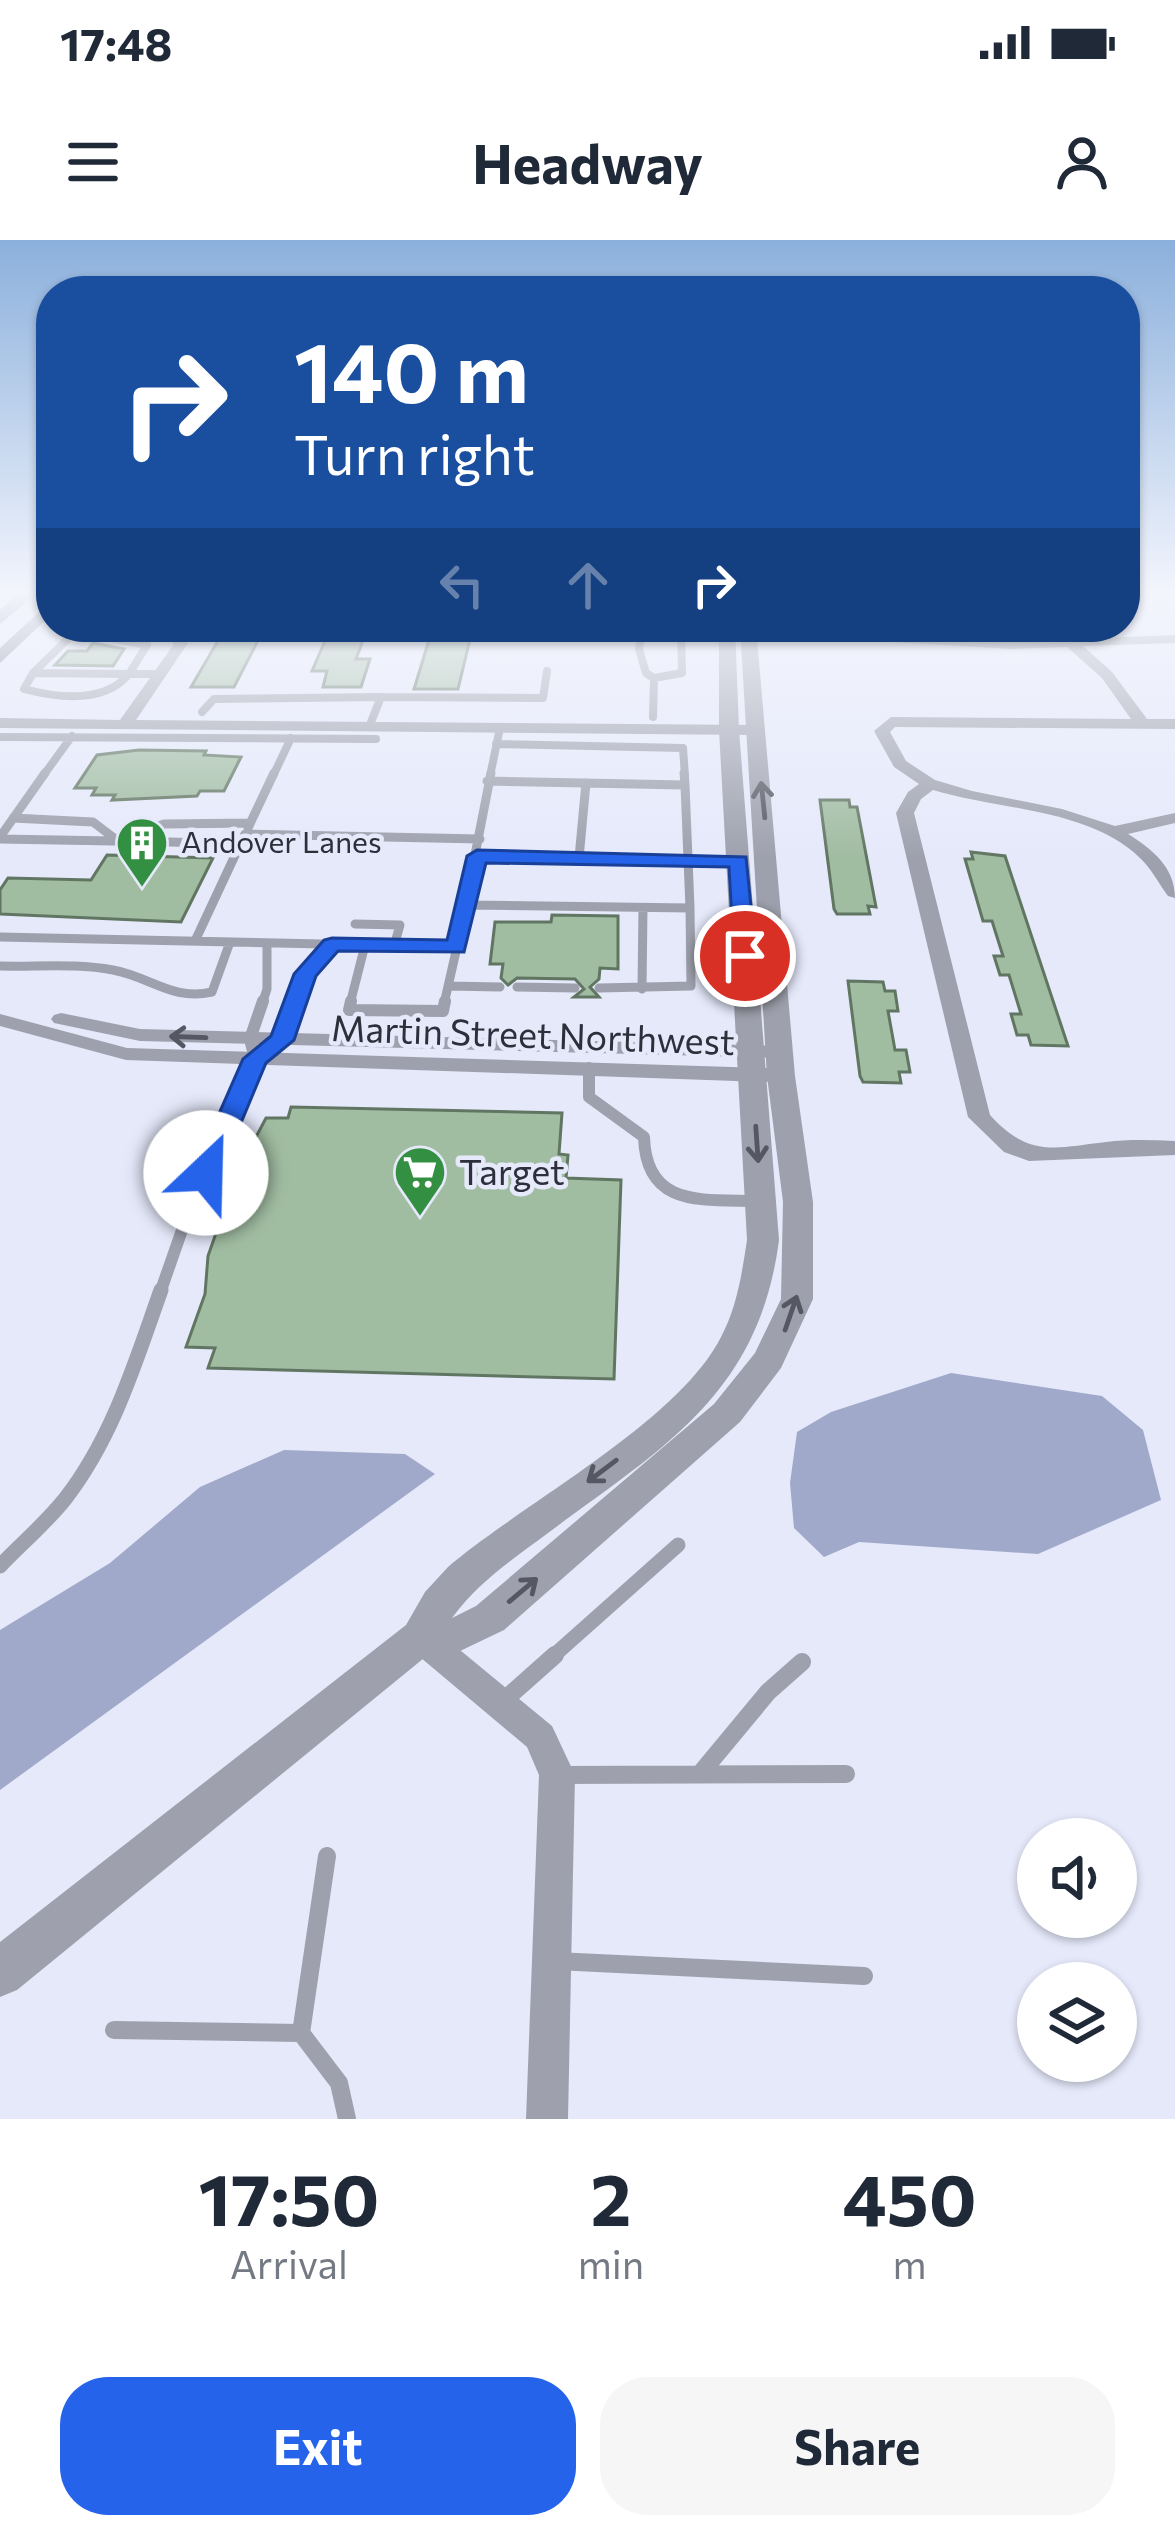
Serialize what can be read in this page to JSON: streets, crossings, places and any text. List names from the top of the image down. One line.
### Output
{"streets":{"street":["Martin Street Northwest"]},"places":{"building":["Andover Lanes"],"supermarket":["Target"]},"page":{"status":"17:48","header":"Headway","turn":["140 m","Turn right"],"eta":["17:50","Arrival","2","min","450","m"],"buttons":["Exit","Share"]}}
